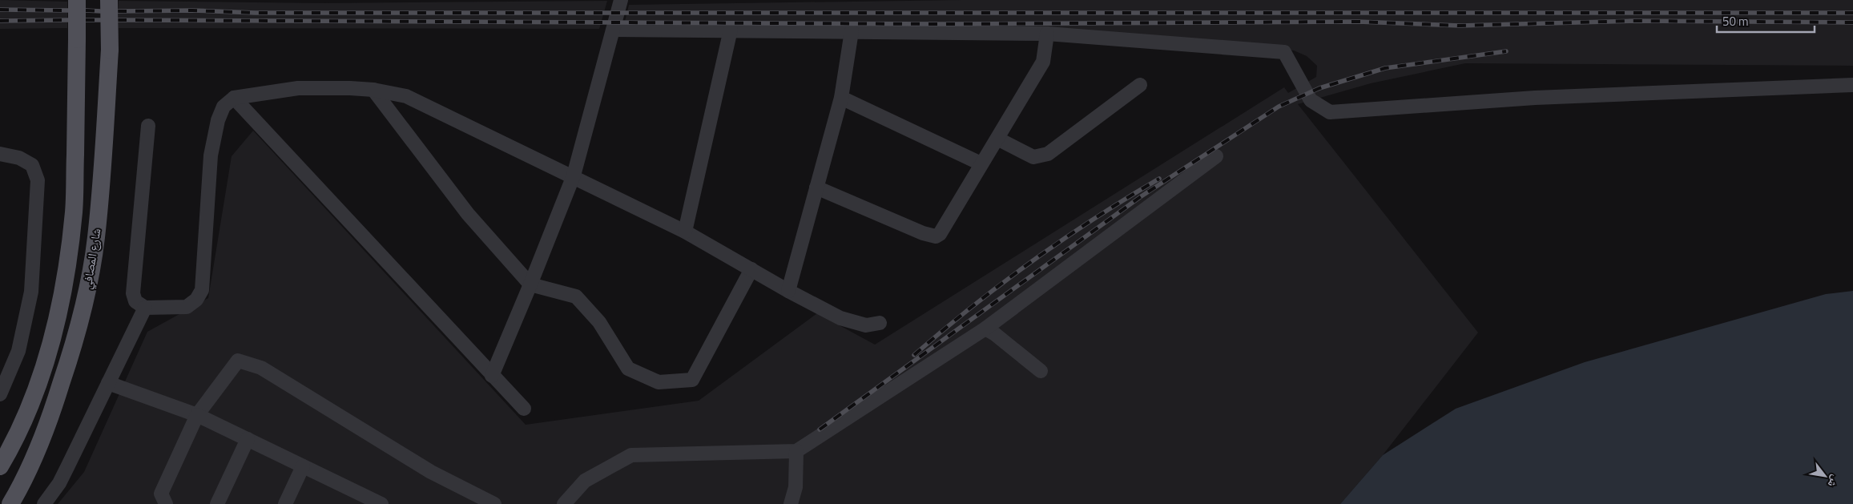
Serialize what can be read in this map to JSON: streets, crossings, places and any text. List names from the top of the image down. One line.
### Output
{"streets":{"main road":["شارع المصافي"]},"scale_bar":"50 m","north":"bottom right"}
